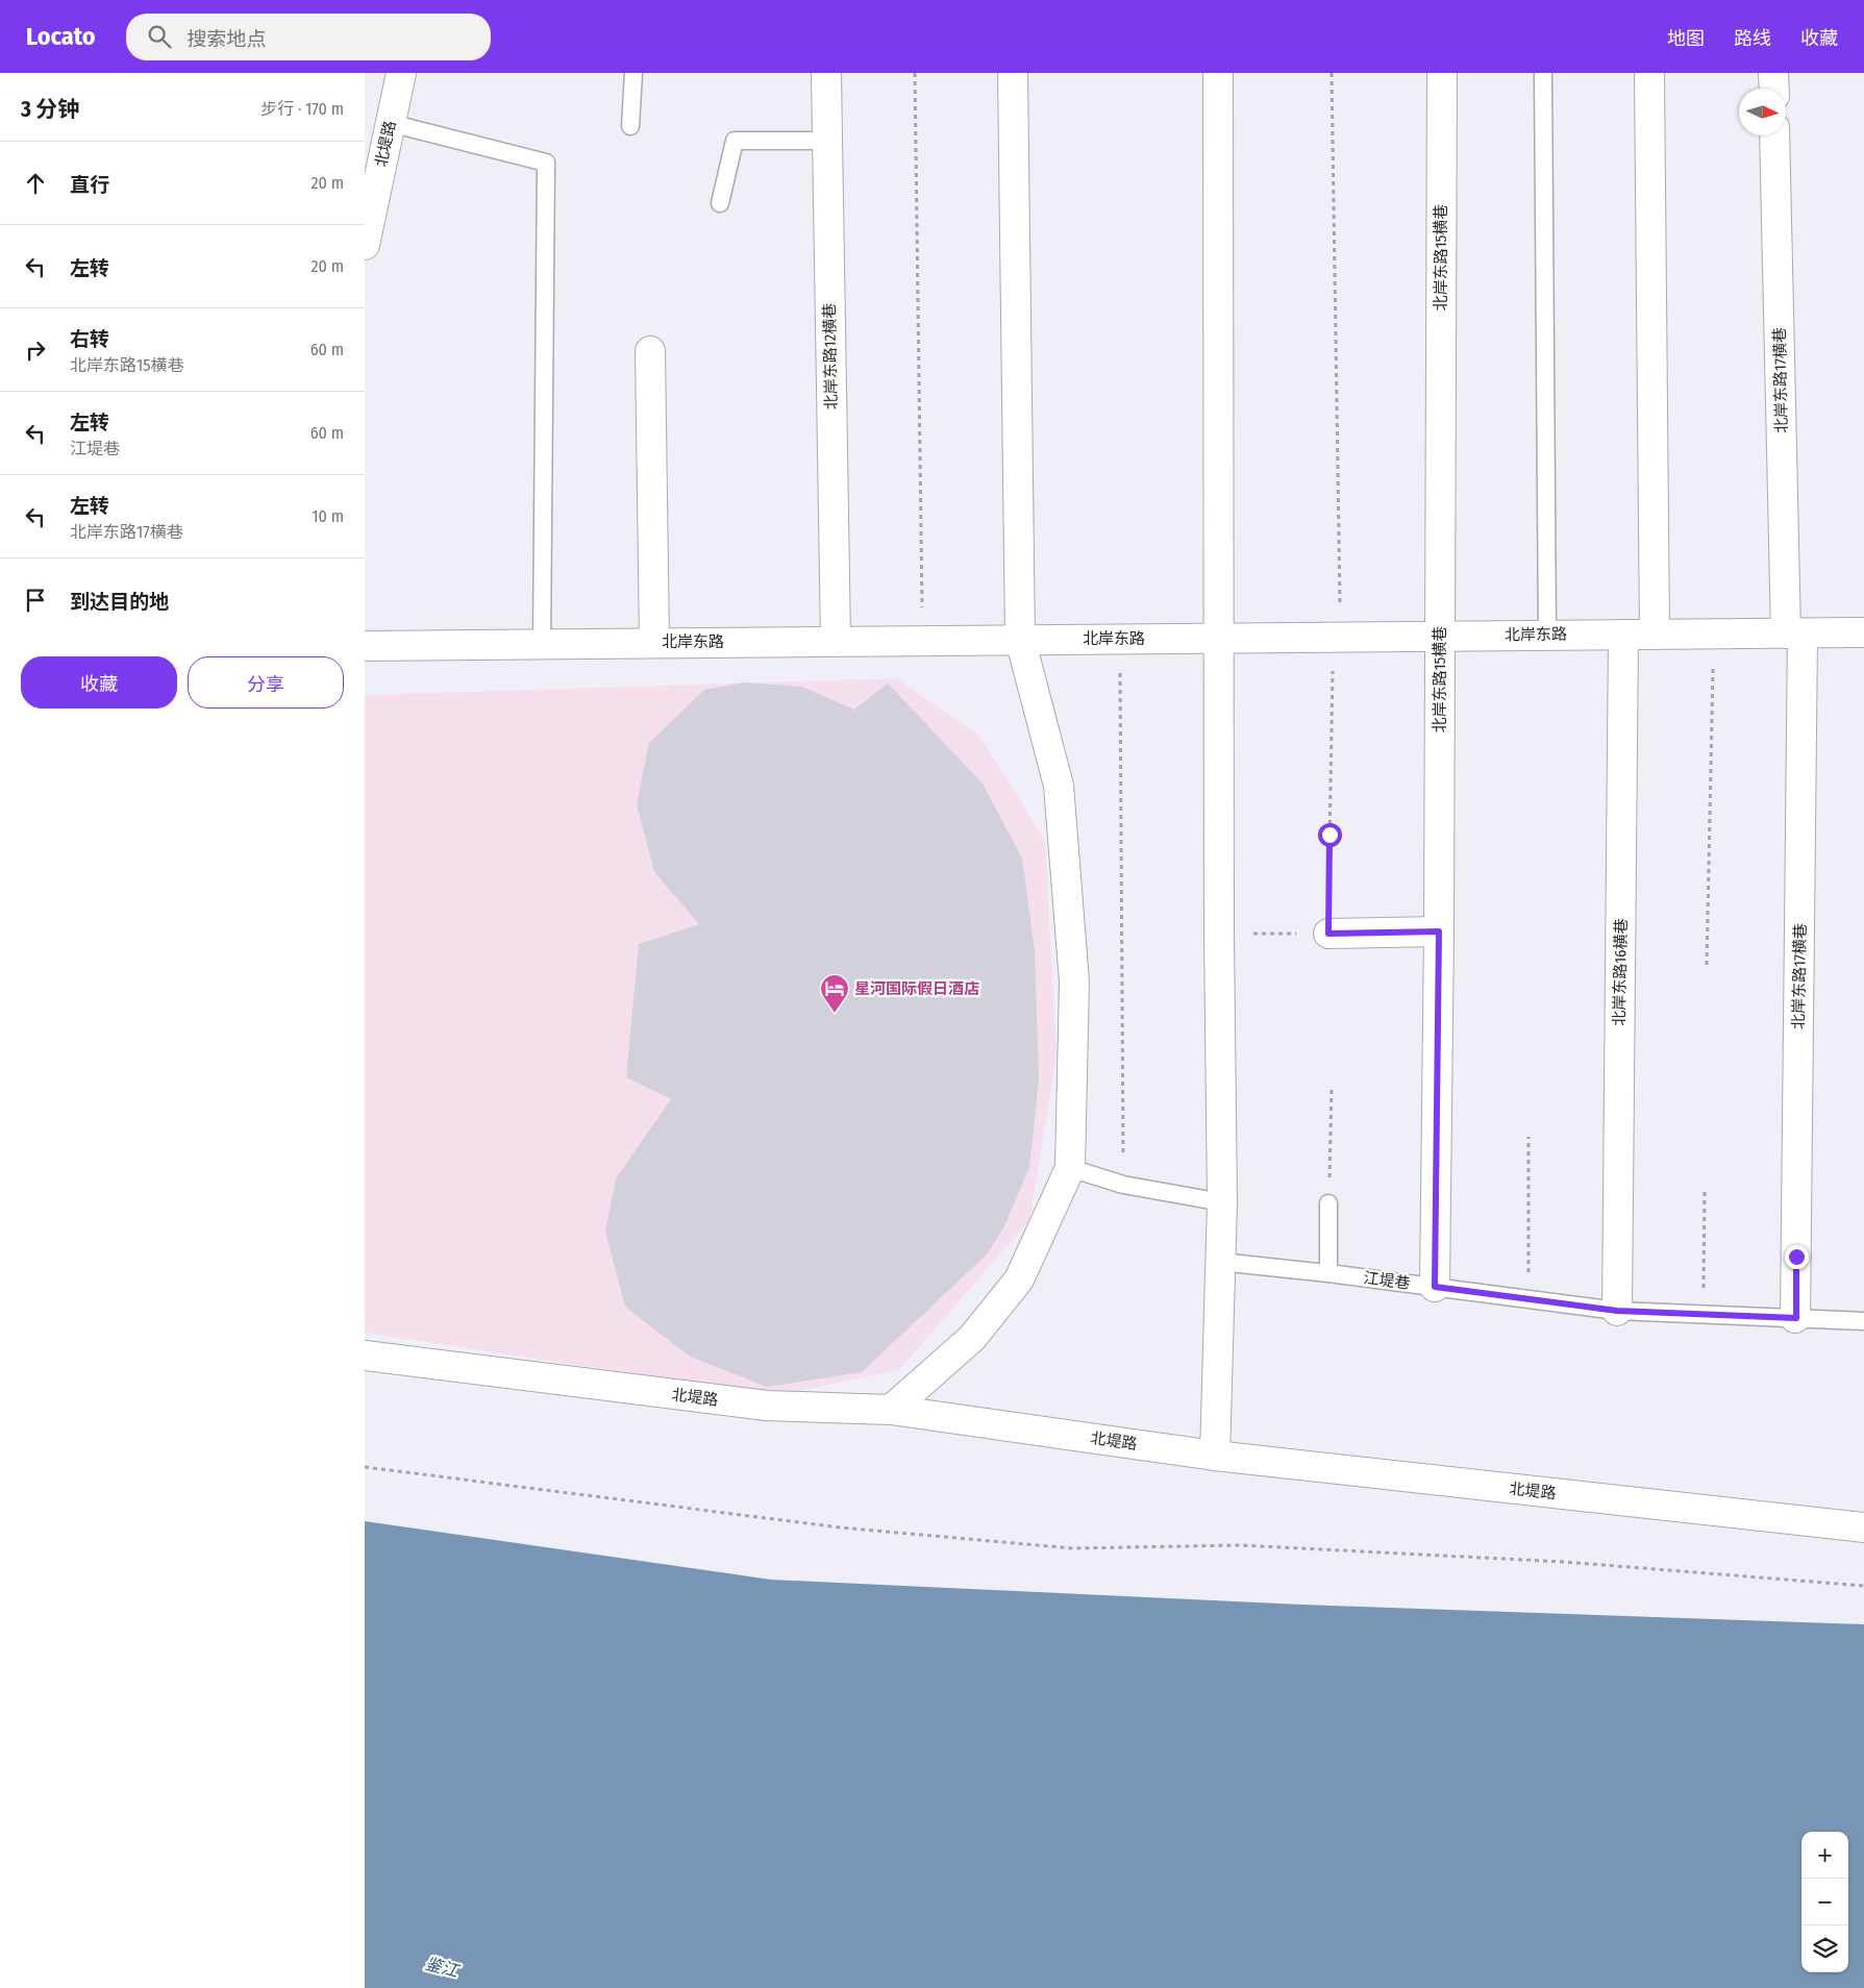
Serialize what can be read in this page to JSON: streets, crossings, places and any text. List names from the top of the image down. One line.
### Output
{"streets":{"street":["北堤路","北岸东路15横巷","北岸东路12横巷","北岸东路17横巷","北岸东路","北岸东路16横巷"],"lane":["江堤巷"]},"crossings":[["北岸东路15横巷","北岸东路"],["北岸东路15横巷","江堤巷"],["北岸东路12横巷","北岸东路"],["北岸东路17横巷","北岸东路"],["北岸东路17横巷","江堤巷"],["北岸东路","北岸东路16横巷"],["北岸东路16横巷","江堤巷"]],"water":["鉴江"],"places":{"hotel":["星河国际假日酒店"]},"north":"right","page":{"header":"Locato","search":"搜索地点","nav":["地图","路线","收藏"],"heading":["3 分钟","步行 · 170 m"],"list":[["直行","20 m"],["左转","20 m"],["右转","北岸东路15横巷","60 m"],["左转","江堤巷","60 m"],["左转","北岸东路17横巷","10 m"],"到达目的地"],"buttons":["收藏","分享"],"map_buttons":["+","−"]}}
